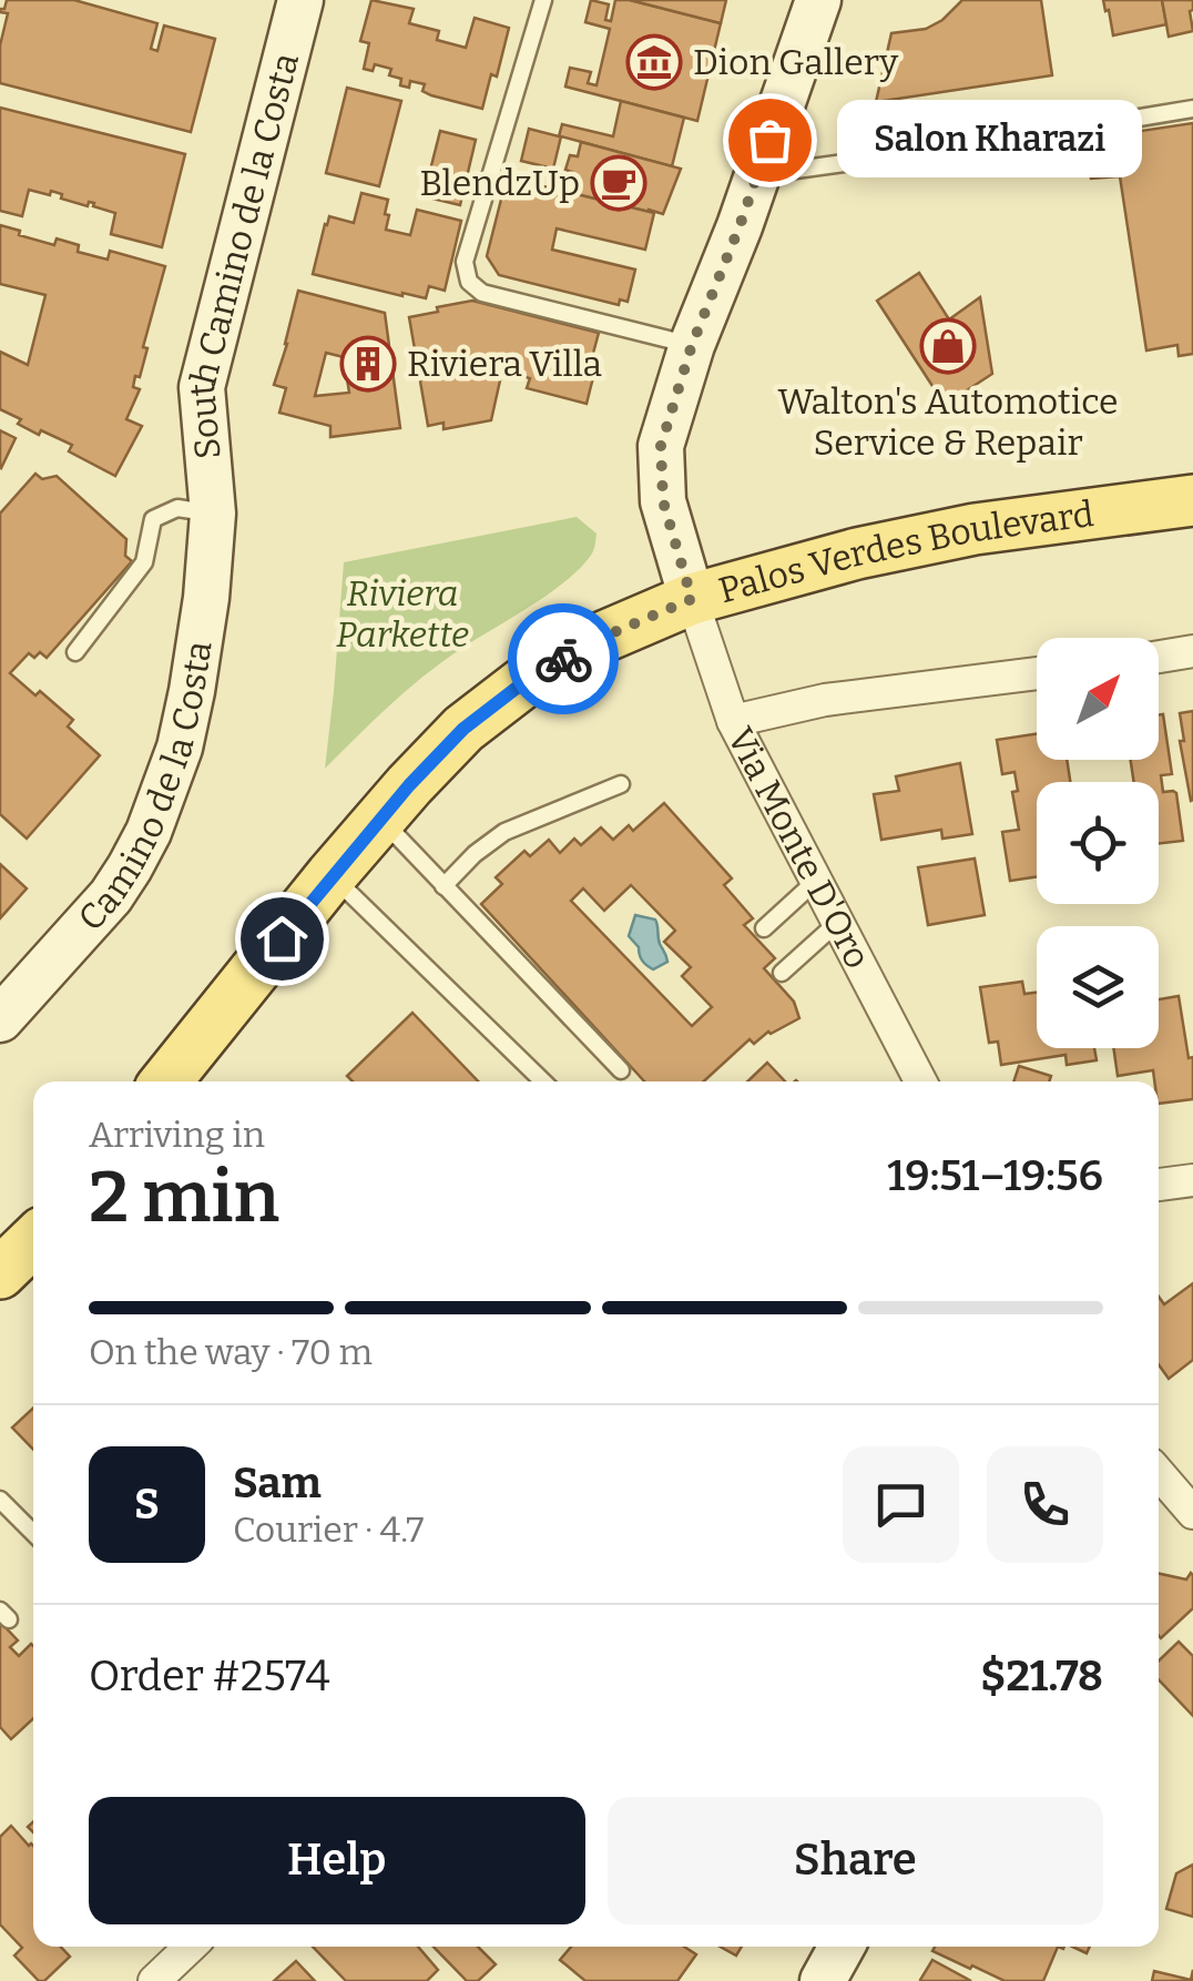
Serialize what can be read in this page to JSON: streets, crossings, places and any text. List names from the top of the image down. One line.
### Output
{"streets":{"main road":["Palos Verdes Boulevard"],"street":["South Camino de la Costa","Camino de la Costa","Via Monte D'Oro"]},"crossings":[["South Camino de la Costa","Camino de la Costa"],["Palos Verdes Boulevard","Via Monte D'Oro"]],"parks":["Riviera Parkette"],"places":{"museum":["Dion Gallery"],"other":["Salon Kharazi"],"cafe":["BlendzUp"],"shop":["Walton's Automotice Service & Repair"],"building":["Riviera Villa"]},"north":"top right","page":{"bubble":"Salon Kharazi","heading":["2 min","Arriving in","19:51–19:56"],"panel":["Sam","Courier · 4.7","Order #2574","$21.78"],"bar":"On the way · 70 m","round":"S","buttons":["Help","Share"]}}
